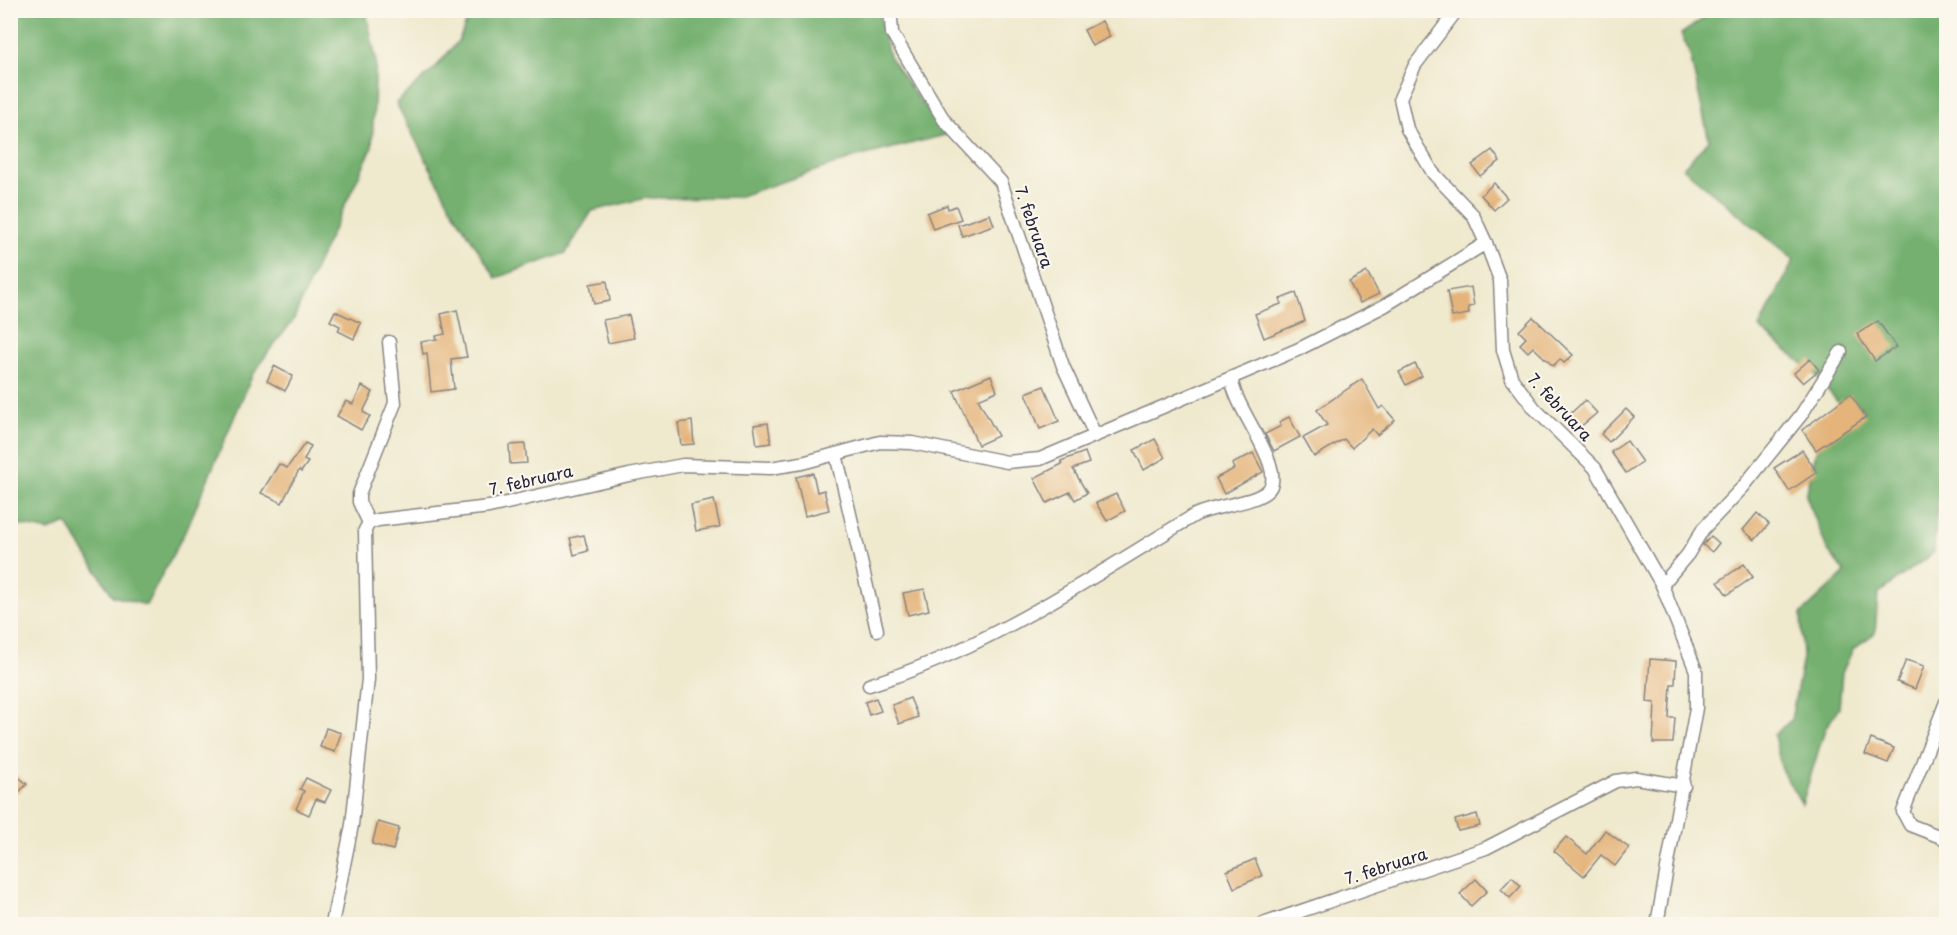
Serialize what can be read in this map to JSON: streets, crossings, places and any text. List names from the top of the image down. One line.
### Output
{"streets":{"street":["7. februara"]}}
